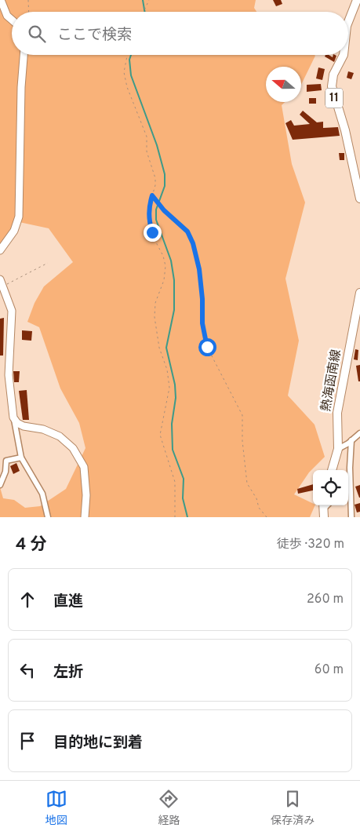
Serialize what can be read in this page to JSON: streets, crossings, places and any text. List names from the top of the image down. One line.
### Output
{"streets":{"main road":["11","熱海函南線"]},"north":"left","page":{"search":"ここで検索","heading":["4 分","徒歩 · 320 m"],"list":[["直進","260 m"],["左折","60 m"],"目的地に到着"],"nav":["地図","経路","保存済み"]}}
